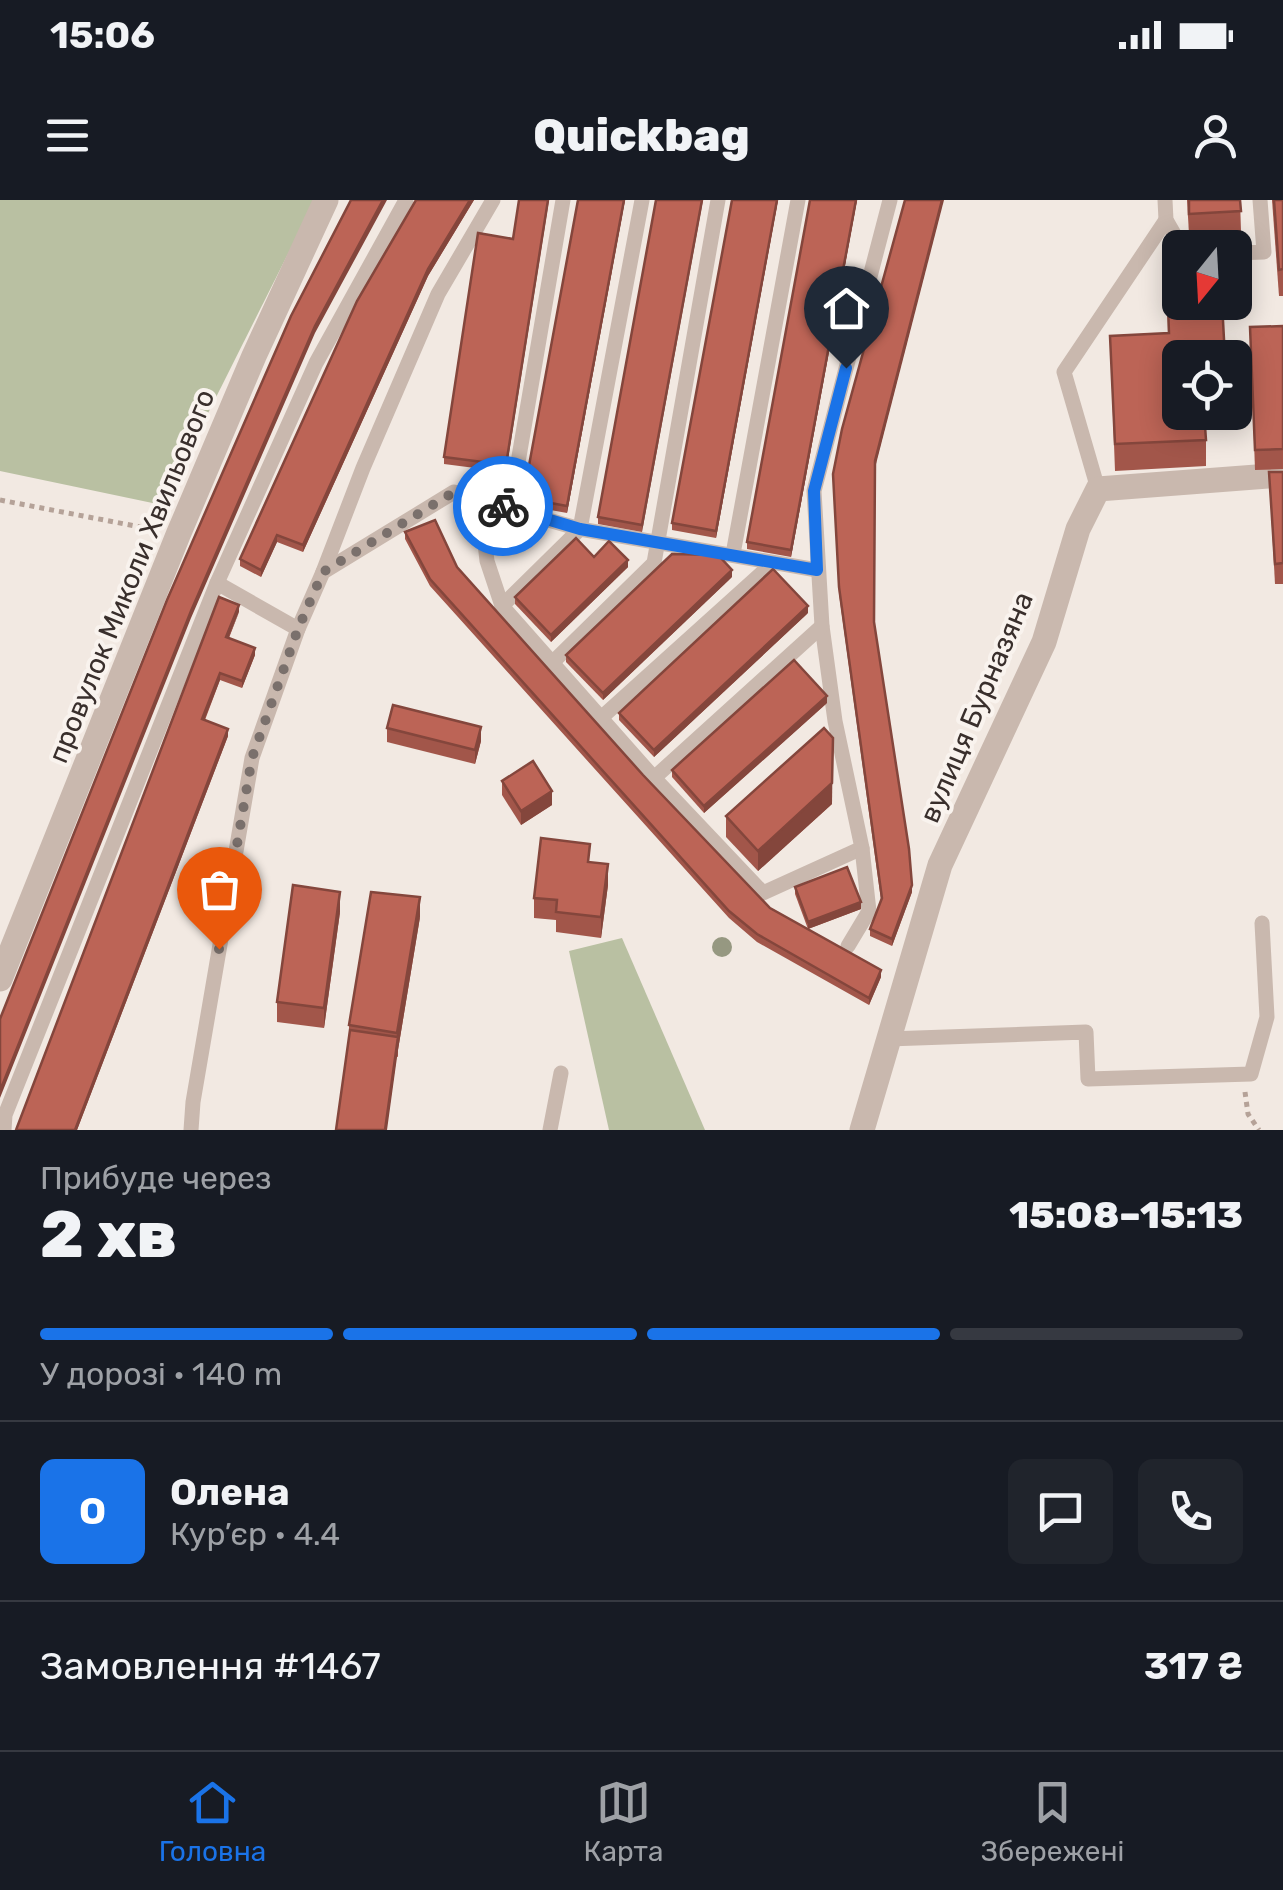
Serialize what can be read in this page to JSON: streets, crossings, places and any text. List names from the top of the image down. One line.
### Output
{"streets":{"street":["провулок Миколи Хвильового","вулиця Бурназяна"]},"north":"bottom","page":{"status":"15:06","header":"Quickbag","heading":["2 хв","Прибуде через","15:08–15:13"],"panel":["Олена","Кур’єр · 4.4","Замовлення #1467","317 ₴"],"bar":"У дорозі · 140 m","round":"О","tabs":["Головна","Карта","Збережені"]}}
